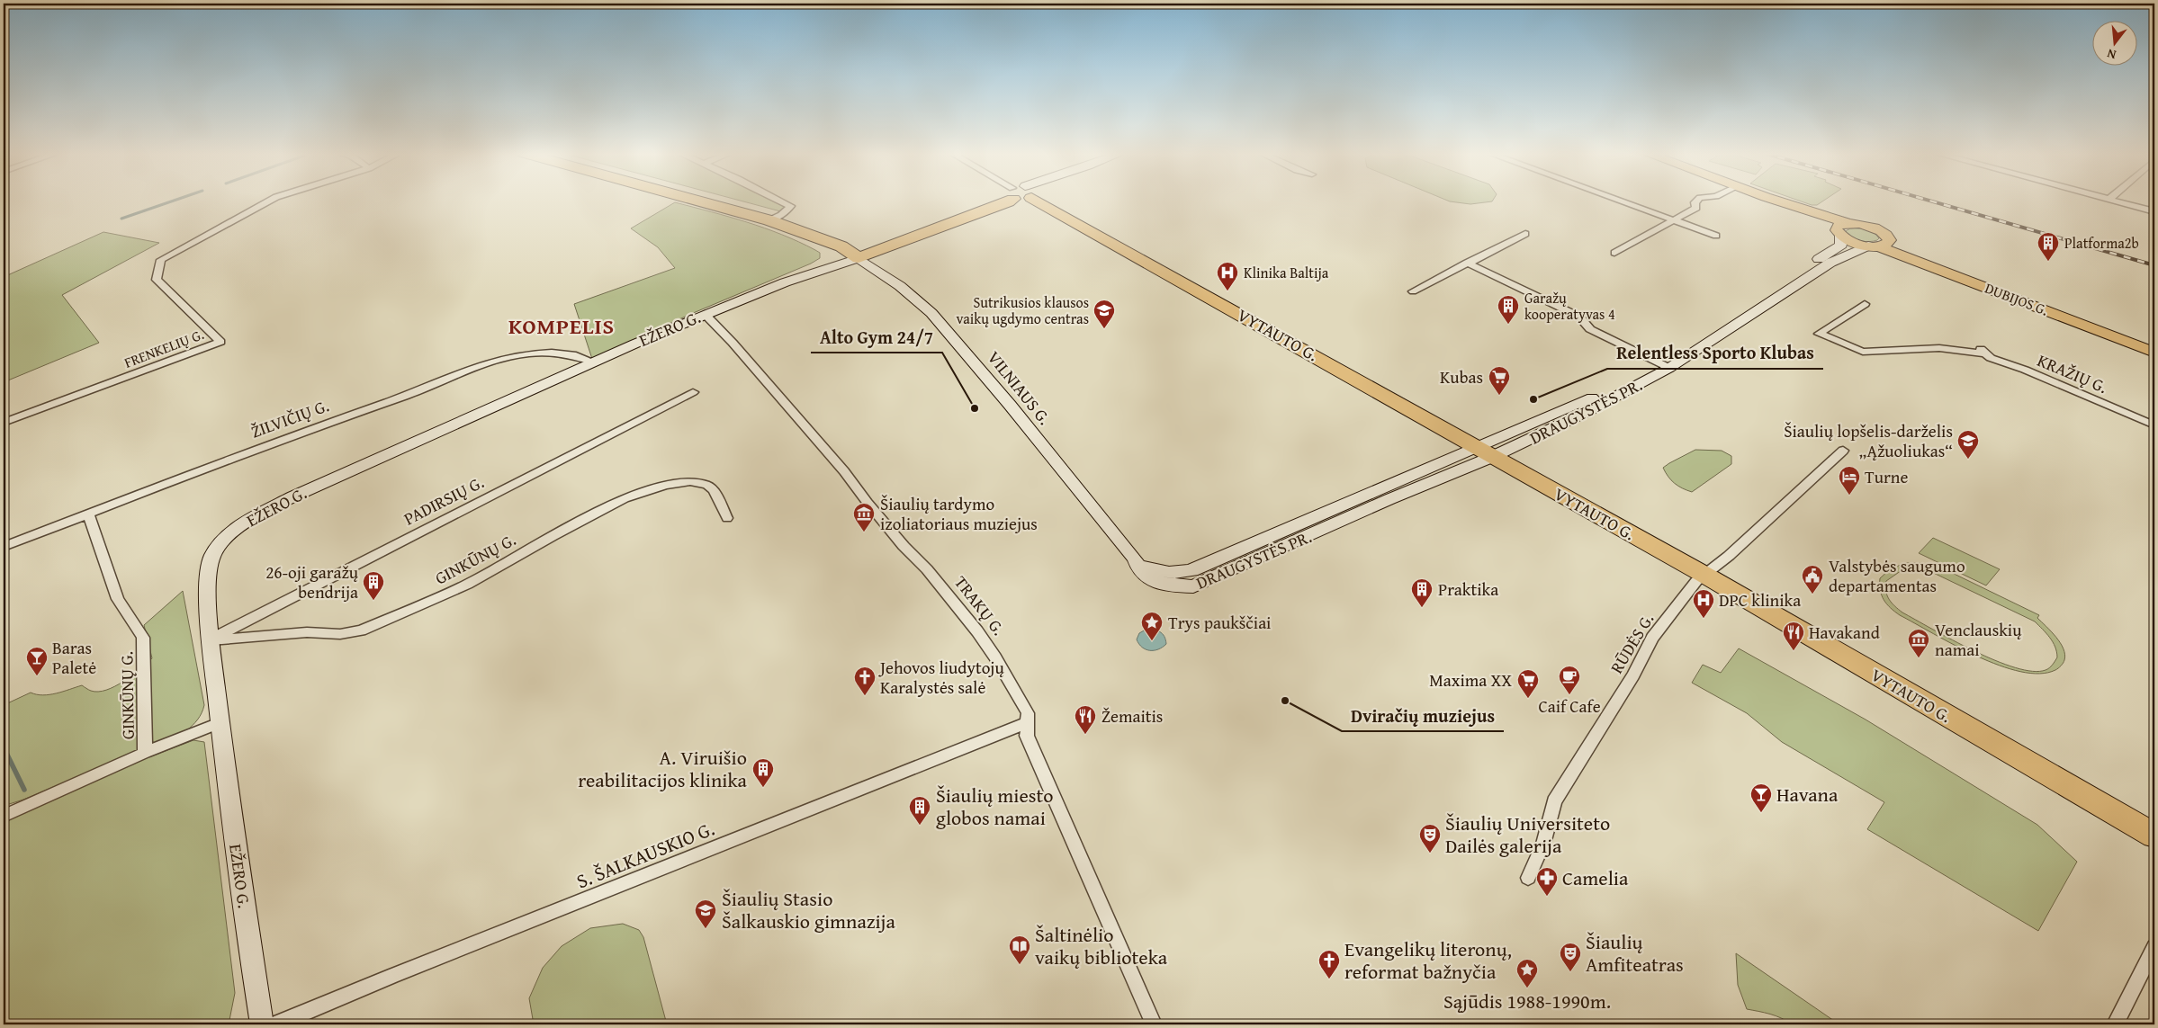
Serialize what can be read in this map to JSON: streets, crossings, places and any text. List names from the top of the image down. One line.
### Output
{"streets":{"highway":["EŽERO G.","VYTAUTO G.","VILNIAUS G."],"main road":["DUBIJOS G.","DRAUGYSTĖS PR."],"street":["FRENKELIŲ G.","KRAŽIŲ G.","ŽILVIČIŲ G.","PADIRSIŲ G.","GINKŪNŲ G.","TRAKŲ G.","RŪDĖS G.","S. ŠALKAUSKIO G."]},"crossings":[["DUBIJOS G.","DRAUGYSTĖS PR."],["EŽERO G.","VILNIAUS G."],["EŽERO G.","ŽILVIČIŲ G."],["EŽERO G.","PADIRSIŲ G."],["EŽERO G.","GINKŪNŲ G."],["EŽERO G.","TRAKŲ G."],["VYTAUTO G.","DRAUGYSTĖS PR."],["VYTAUTO G.","RŪDĖS G."],["VILNIAUS G.","DRAUGYSTĖS PR."],["ŽILVIČIŲ G.","GINKŪNŲ G."],["PADIRSIŲ G.","GINKŪNŲ G."],["TRAKŲ G.","S. ŠALKAUSKIO G."]],"districts":["KOMPELIS"],"places":{"building":["Platforma2b","Garažų kooperatyvas 4","26-oji garažų bendrija","Praktika","A. Viruišio reabilitacijos klinika","Šiaulių miesto globos namai"],"hospital":["Klinika Baltija","DPC klinika"],"school or university":["Sutrikusios klausos vaikų ugdymo centras","Šiaulių lopšelis-darželis „Ąžuoliukas“","Šiaulių Stasio Šalkauskio gimnazija"],"supermarket":["Kubas","Maxima XX"],"other":["Relentless Sporto Klubas","Alto Gym 24/7","Dviračių muziejus"],"hotel":["Turne"],"museum":["Šiaulių tardymo izoliatoriaus muziejus","Venclauskių namai"],"public building":["Valstybės saugumo departamentas"],"place":["Trys paukščiai","Sąjūdis 1988-1990m."],"restaurant":["Havakand","Žemaitis"],"bar":["Baras Paletė","Havana"],"cafe":["Caif Cafe"],"church":["Jehovos liudytojų Karalystės salė","Evangelikų literonų, reformat bažnyčia"],"theatre":["Šiaulių Universiteto Dailės galerija","Šiaulių Amfiteatras"],"pharmacy":["Camelia"],"library":["Šaltinėlio vaikų biblioteka"]},"north":"bottom"}
